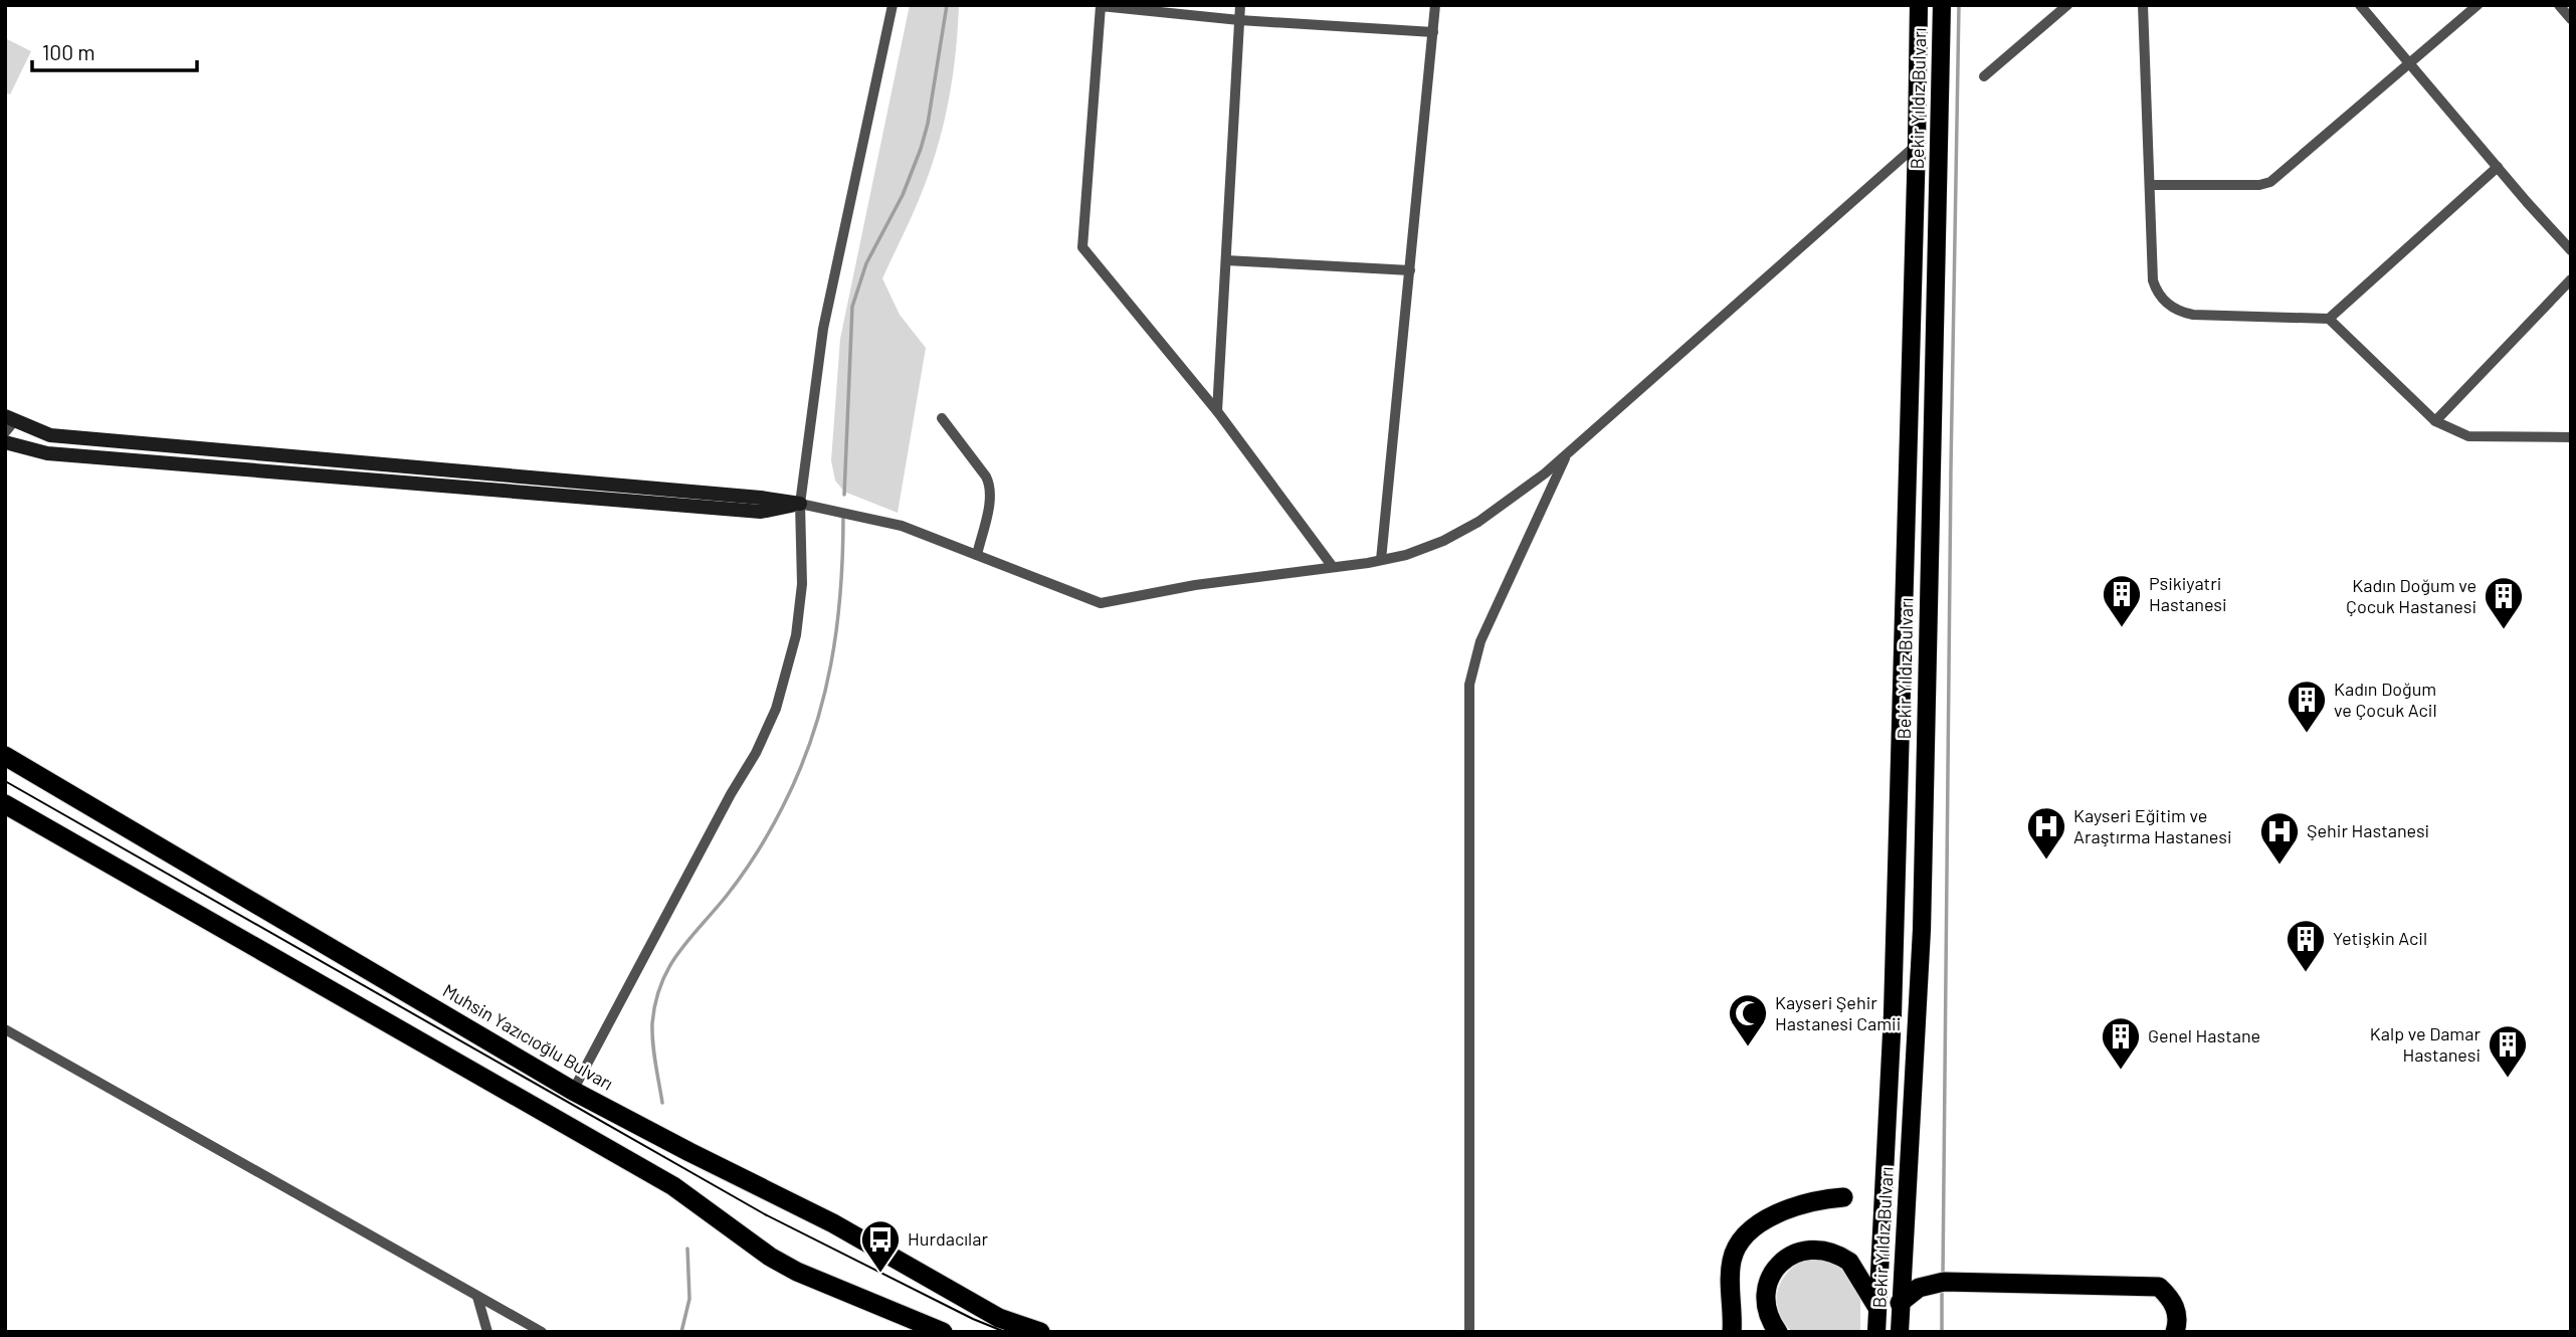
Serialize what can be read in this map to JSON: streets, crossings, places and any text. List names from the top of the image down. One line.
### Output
{"streets":{"highway":["Muhsin Yazıcıoğlu Bulvarı"],"main road":["Bekir Yıldız Bulvarı"]},"places":{"building":["Psikiyatri Hastanesi","Kadın Doğum ve Çocuk Hastanesi","Kadın Doğum ve Çocuk Acil","Yetişkin Acil","Genel Hastane","Kalp ve Damar Hastanesi"],"hospital":["Kayseri Eğitim ve Araştırma Hastanesi","Şehir Hastanesi"],"mosque":["Kayseri Şehir Hastanesi Camii"],"bus stop":["Hurdacılar"]},"scale_bar":"100 m"}
